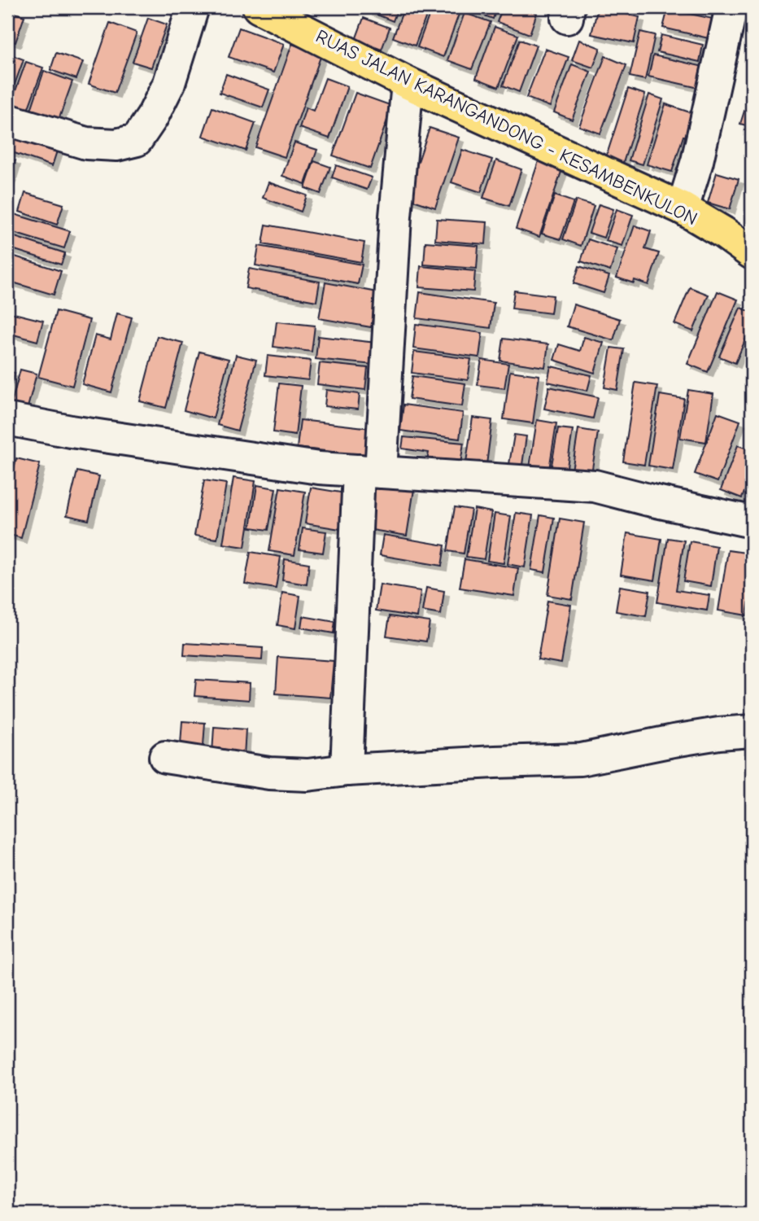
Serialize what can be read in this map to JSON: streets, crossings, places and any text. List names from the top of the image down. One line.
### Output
{"streets":{"main road":["RUAS JALAN KARANGANDONG - KESAMBENKULON"]}}
